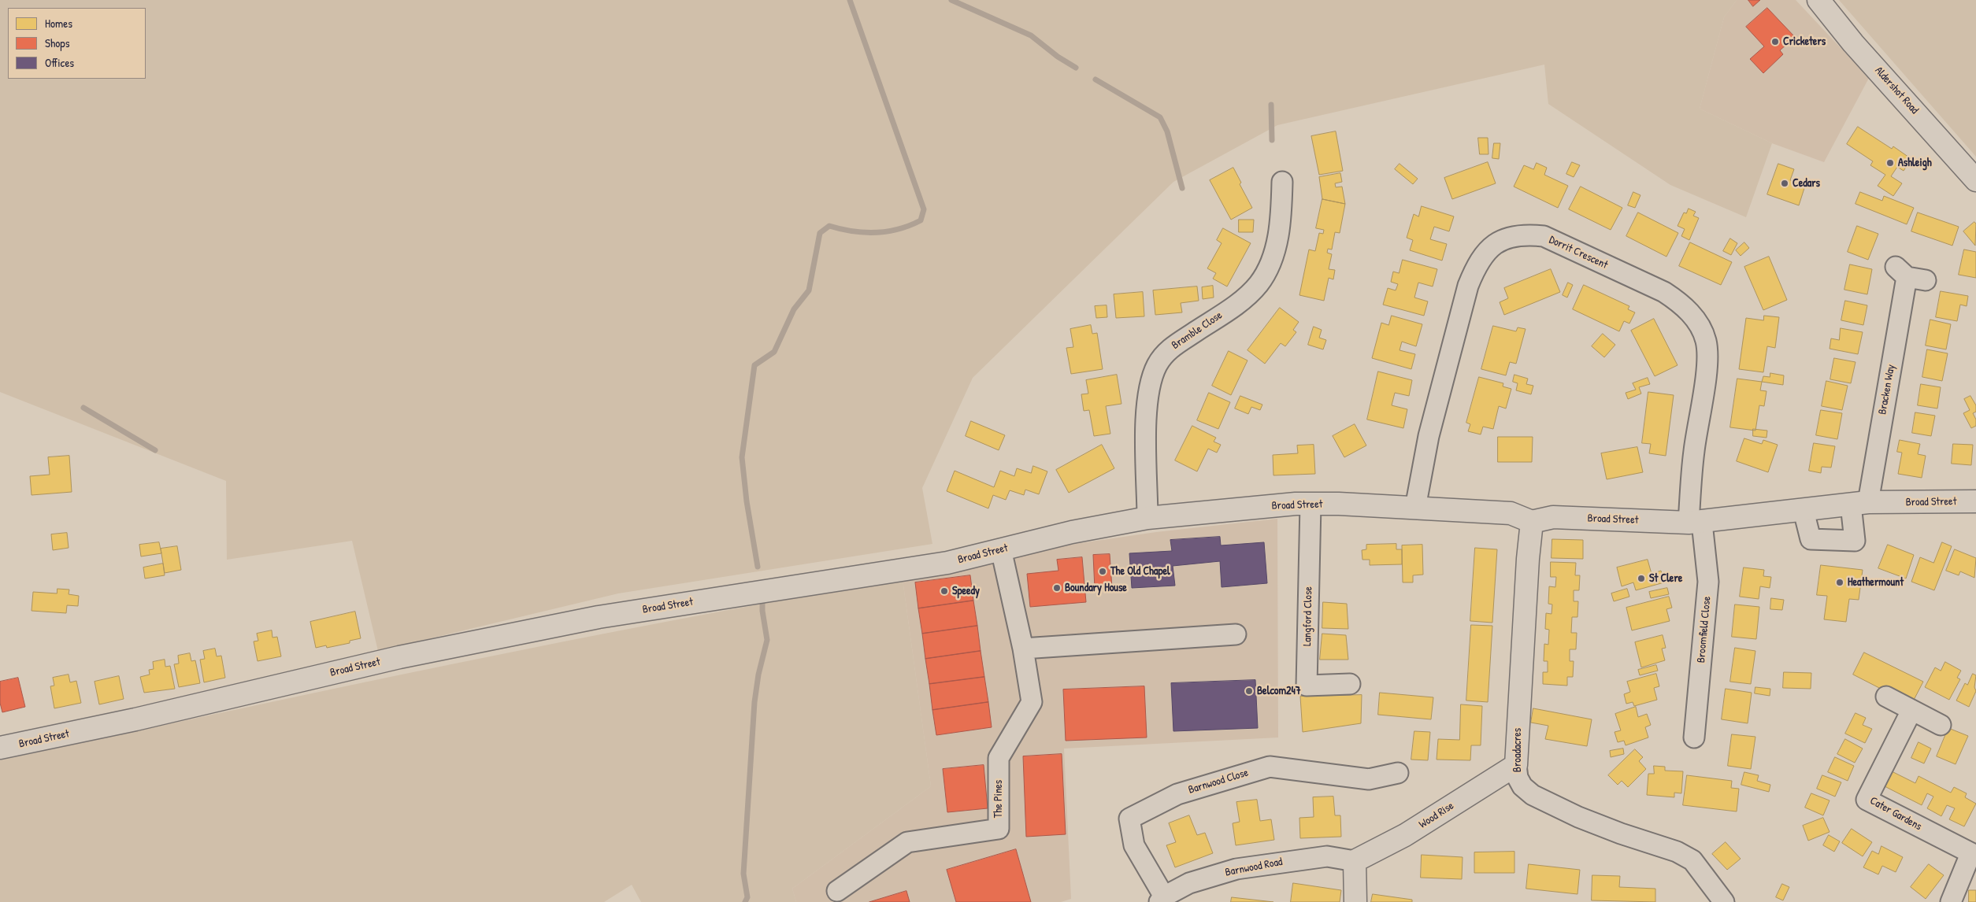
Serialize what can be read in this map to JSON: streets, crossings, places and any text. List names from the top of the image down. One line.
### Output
{"streets":{"street":["Aldershot Road","Dorrit Crescent","Bramble Close","Bracken Way","Broad Street","Langford Close","Broomfield Close","Broadacres","Barnwood Close","The Pines","Cater Gardens","Wood Rise","Barnwood Road"]},"crossings":[["Dorrit Crescent","Broad Street"],["Dorrit Crescent","Broomfield Close"],["Bramble Close","Broad Street"],["Bracken Way","Broad Street"],["Broad Street","Langford Close"],["Broad Street","Broomfield Close"],["Broad Street","Broadacres"],["Broad Street","The Pines"],["Broadacres","Wood Rise"],["Barnwood Close","Barnwood Road"],["Wood Rise","Barnwood Road"]],"places":["Cricketers","Ashleigh","Cedars","The Old Chapel","St Clere","Heathermount","Boundary House","Speedy","Belcom247"],"legend":["Homes","Shops","Offices"]}
